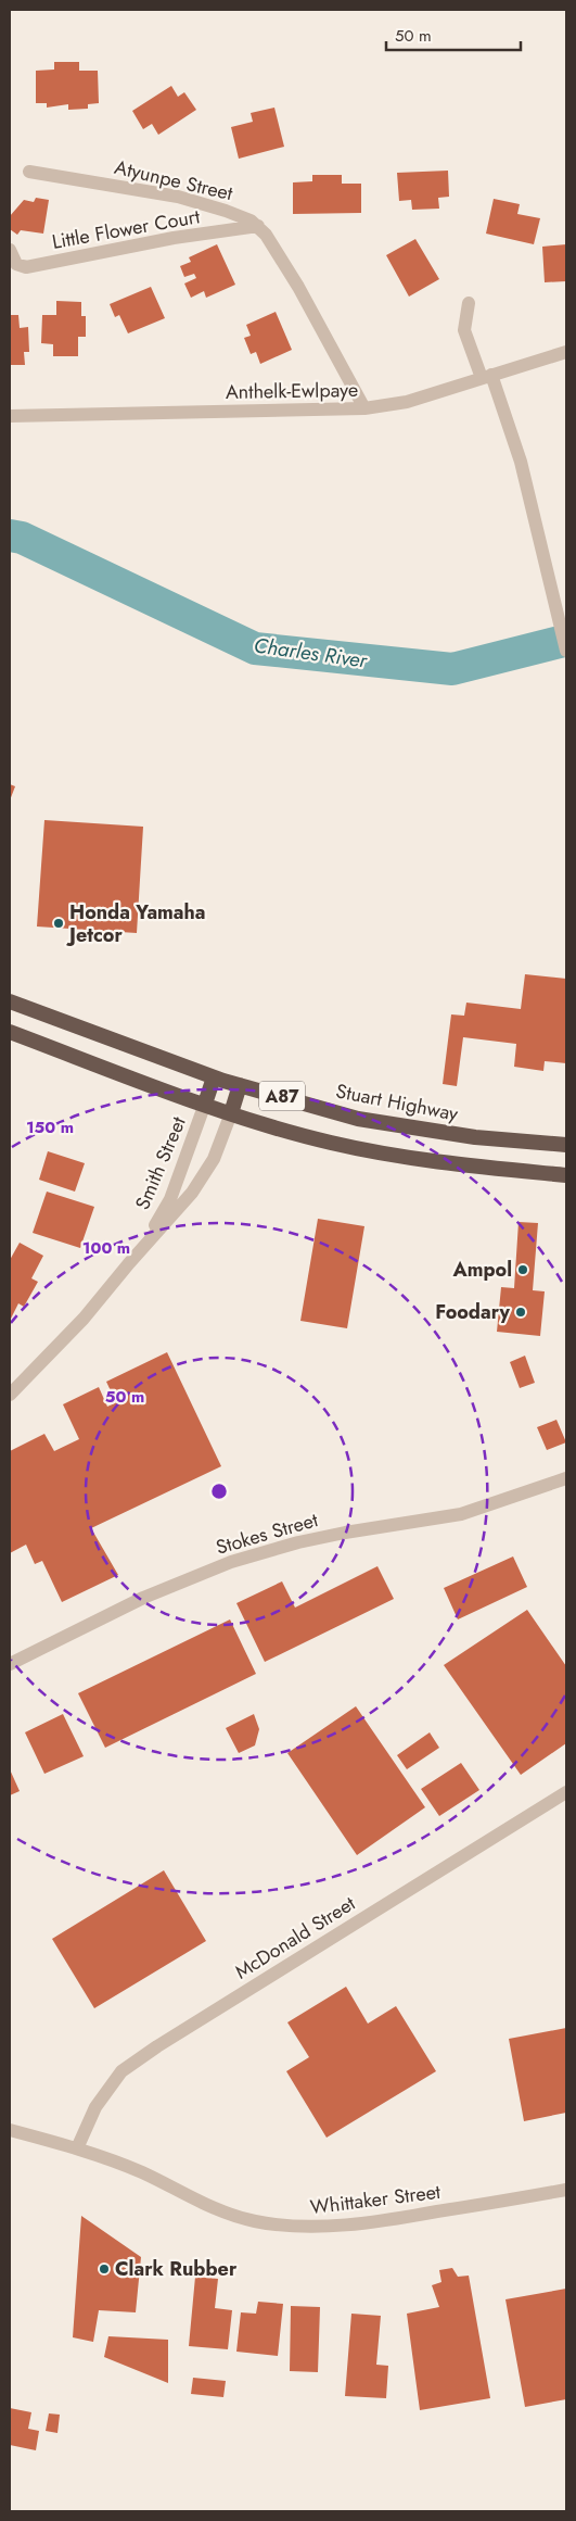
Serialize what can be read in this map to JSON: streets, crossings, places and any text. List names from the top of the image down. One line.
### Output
{"streets":{"highway":["A87","Stuart Highway"],"street":["Atyunpe Street","Little Flower Court","Anthelk-Ewlpaye","Smith Street","Stokes Street","McDonald Street","Whittaker Street"]},"crossings":[["Atyunpe Street","Little Flower Court"],["A87","Smith Street"],["McDonald Street","Whittaker Street"]],"water":["Charles River"],"places":["Honda Yamaha Jetcor","Ampol","Foodary","Clark Rubber"],"scale_bar":"50 m","rings":["150 m","100 m","50 m"]}
